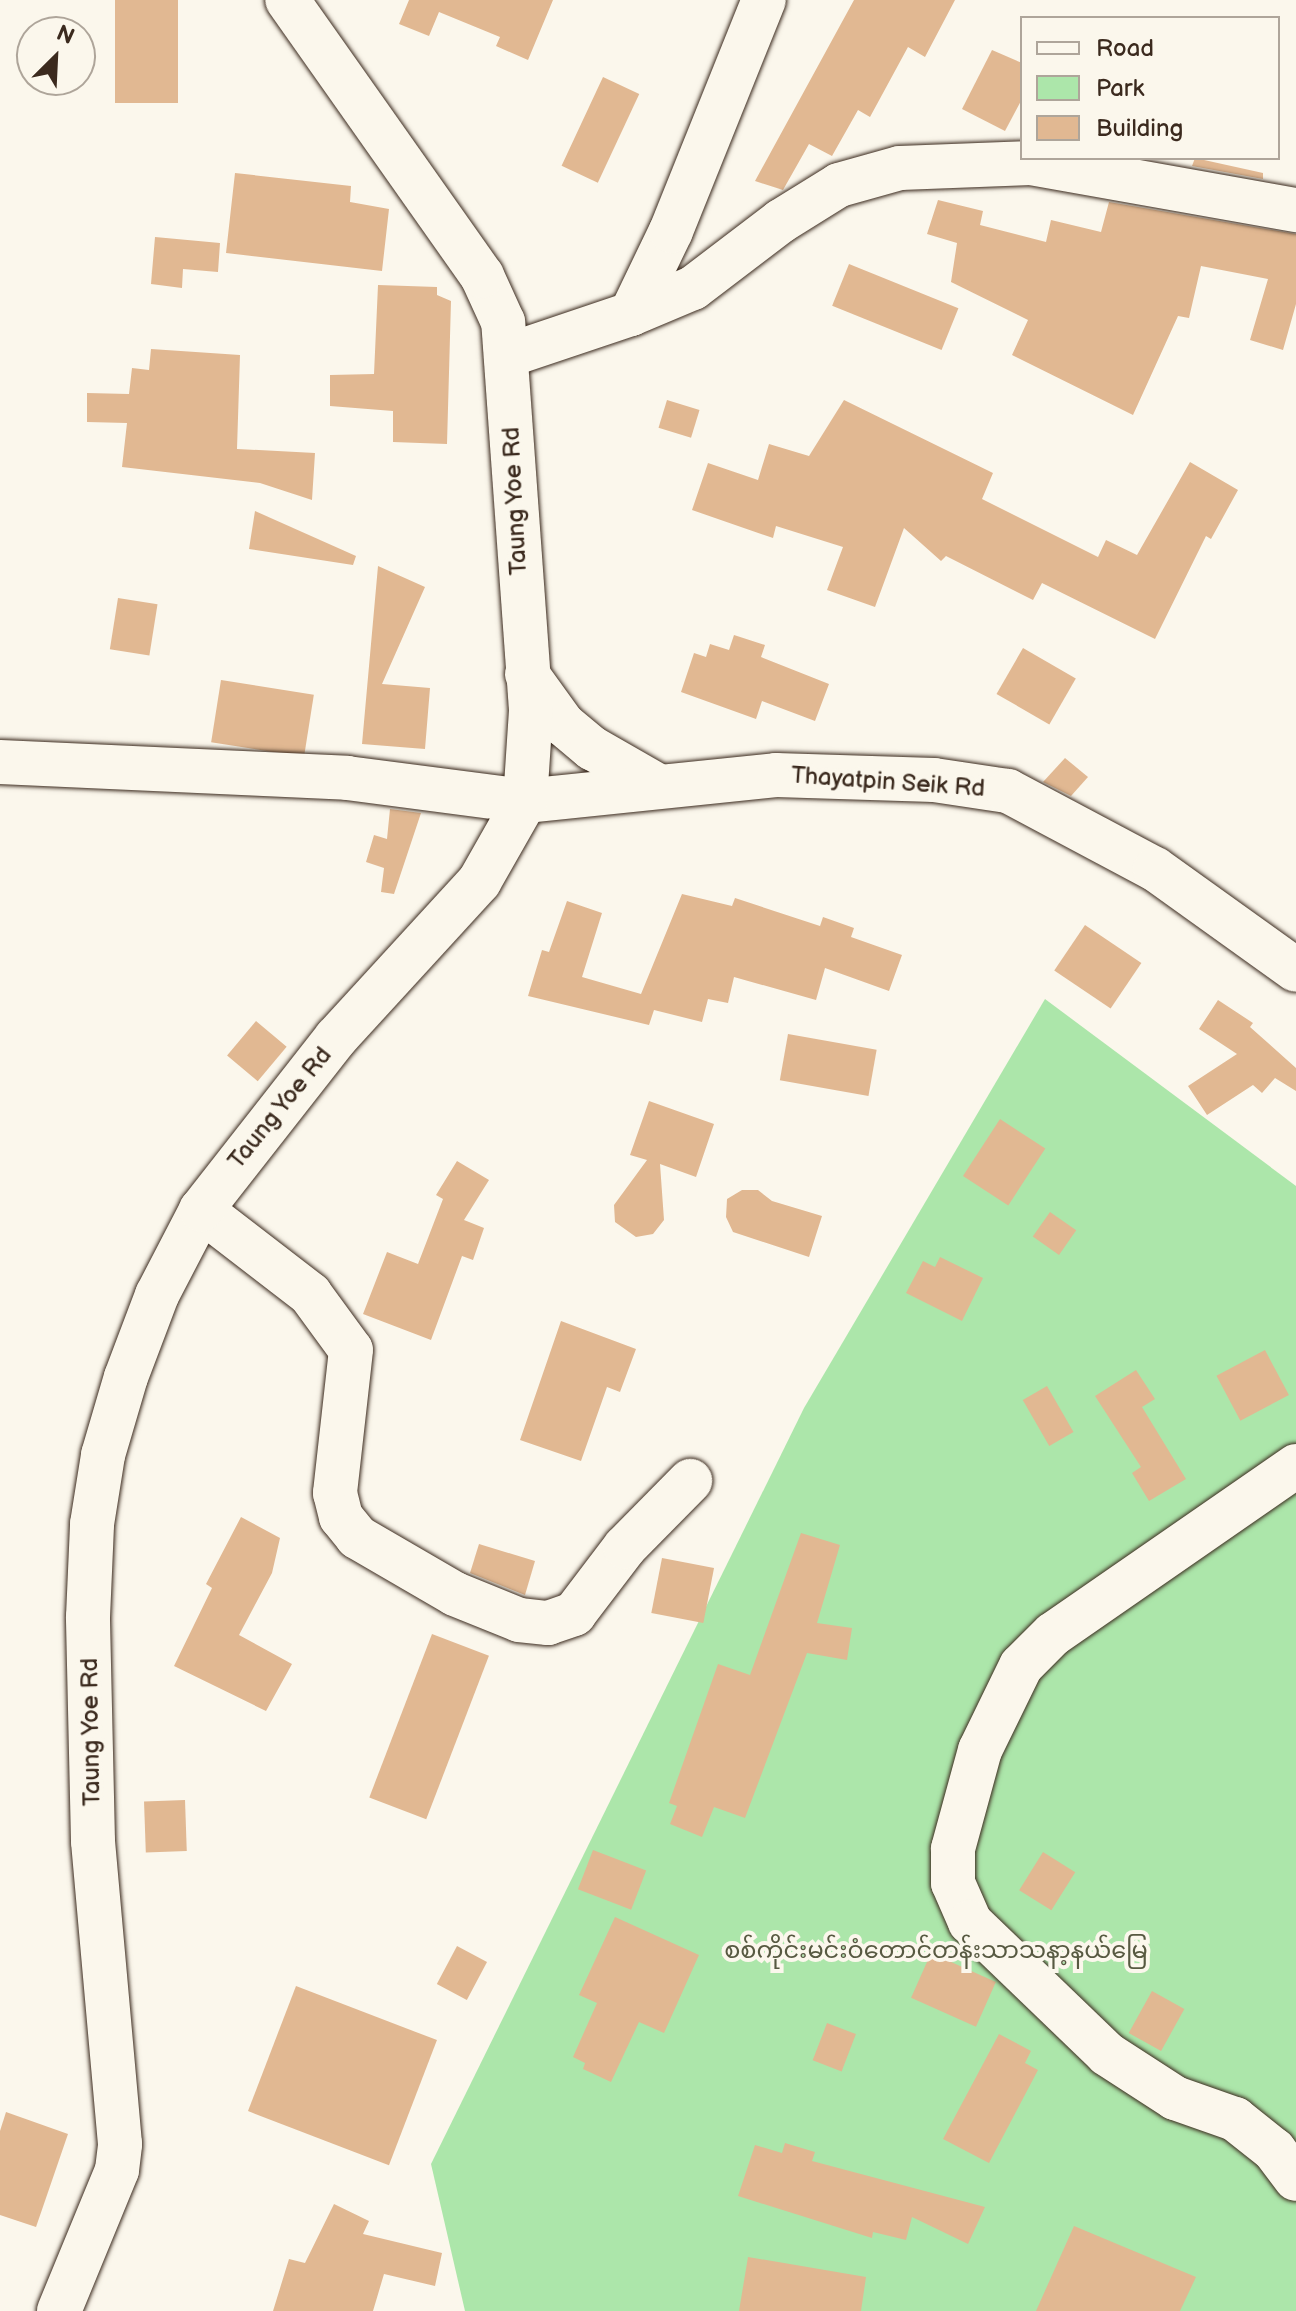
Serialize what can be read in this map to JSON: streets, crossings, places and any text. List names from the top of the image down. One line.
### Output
{"streets":{"street":["Taung Yoe Rd","Thayatpin Seik Rd"]},"crossings":[["Taung Yoe Rd","Thayatpin Seik Rd"]],"parks":["စစ်ကိုင်းမင်းဝံတောင်တန်းသာသနာ့နယ်မြေ"],"legend":["Road","Park","Building"],"north":"top right"}
